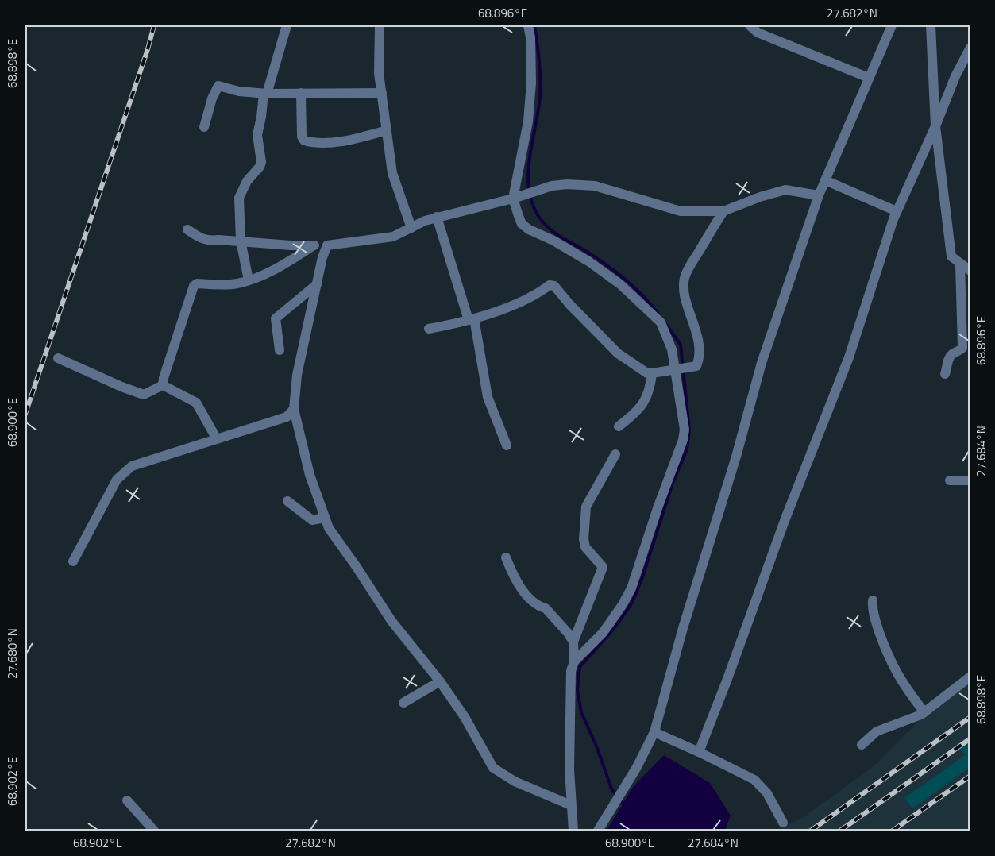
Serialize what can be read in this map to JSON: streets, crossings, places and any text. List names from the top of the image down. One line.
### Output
{"coordinates":["68.896°E","27.682°N","68.898°E","68.900°E","27.684°N","27.680°N","68.902°E"]}
